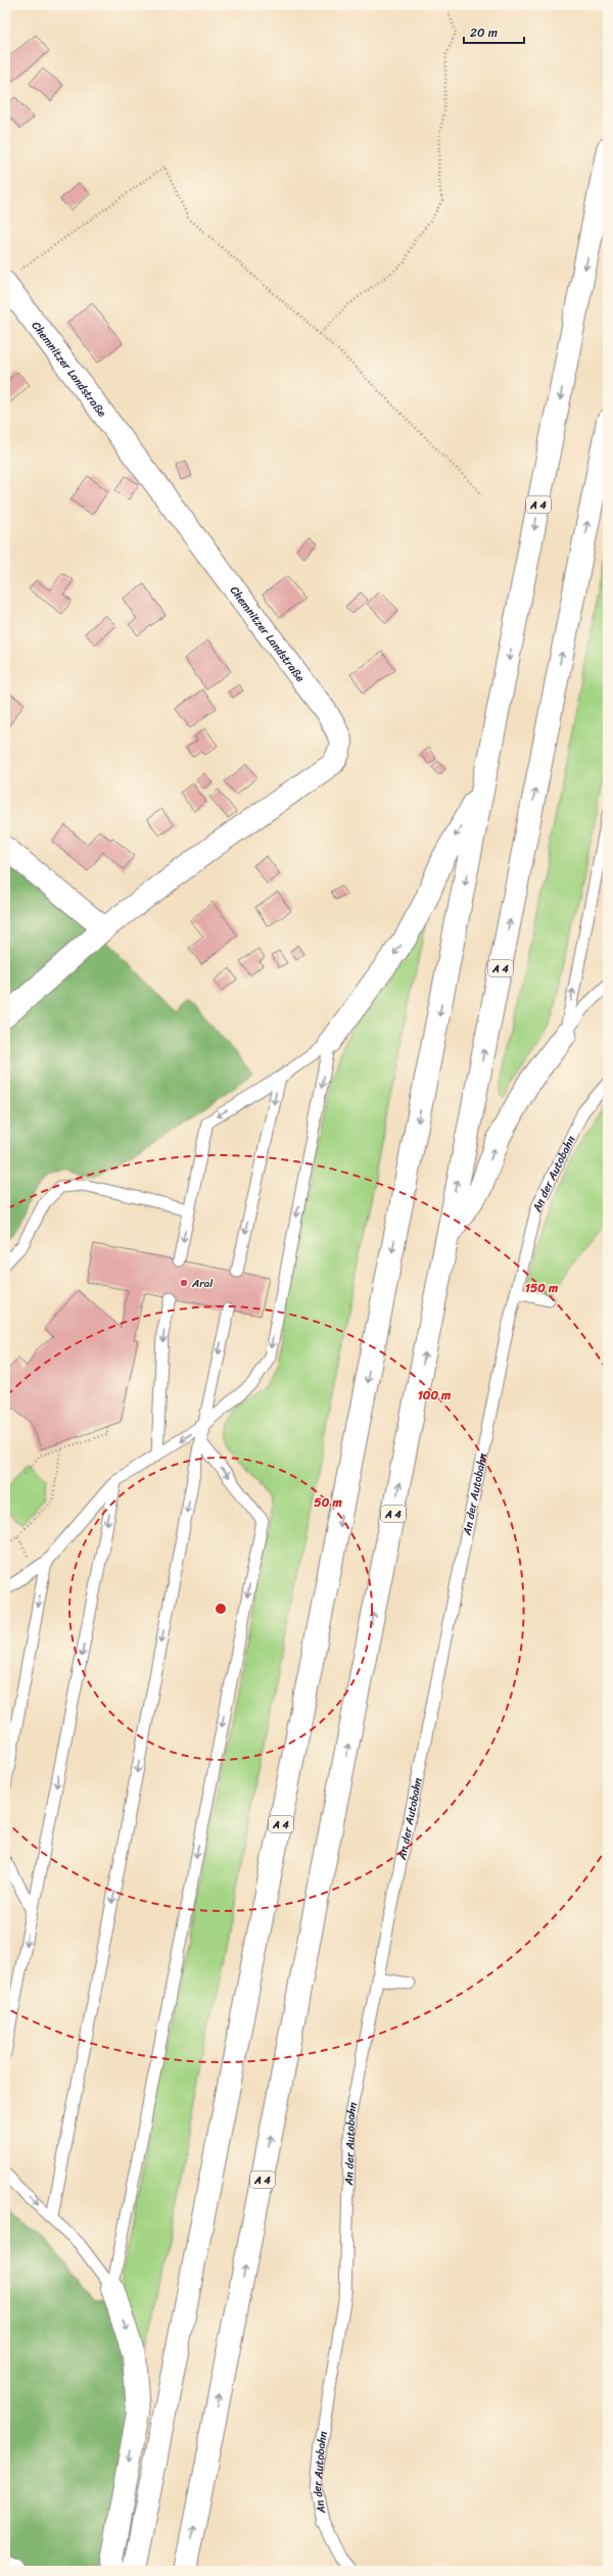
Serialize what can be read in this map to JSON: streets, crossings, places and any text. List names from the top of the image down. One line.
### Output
{"streets":{"main road":["Chemnitzer Landstraße","A 4"],"lane":["An der Autobahn"]},"places":["Aral"],"scale_bar":"20 m","rings":["150 m","100 m","50 m"]}
